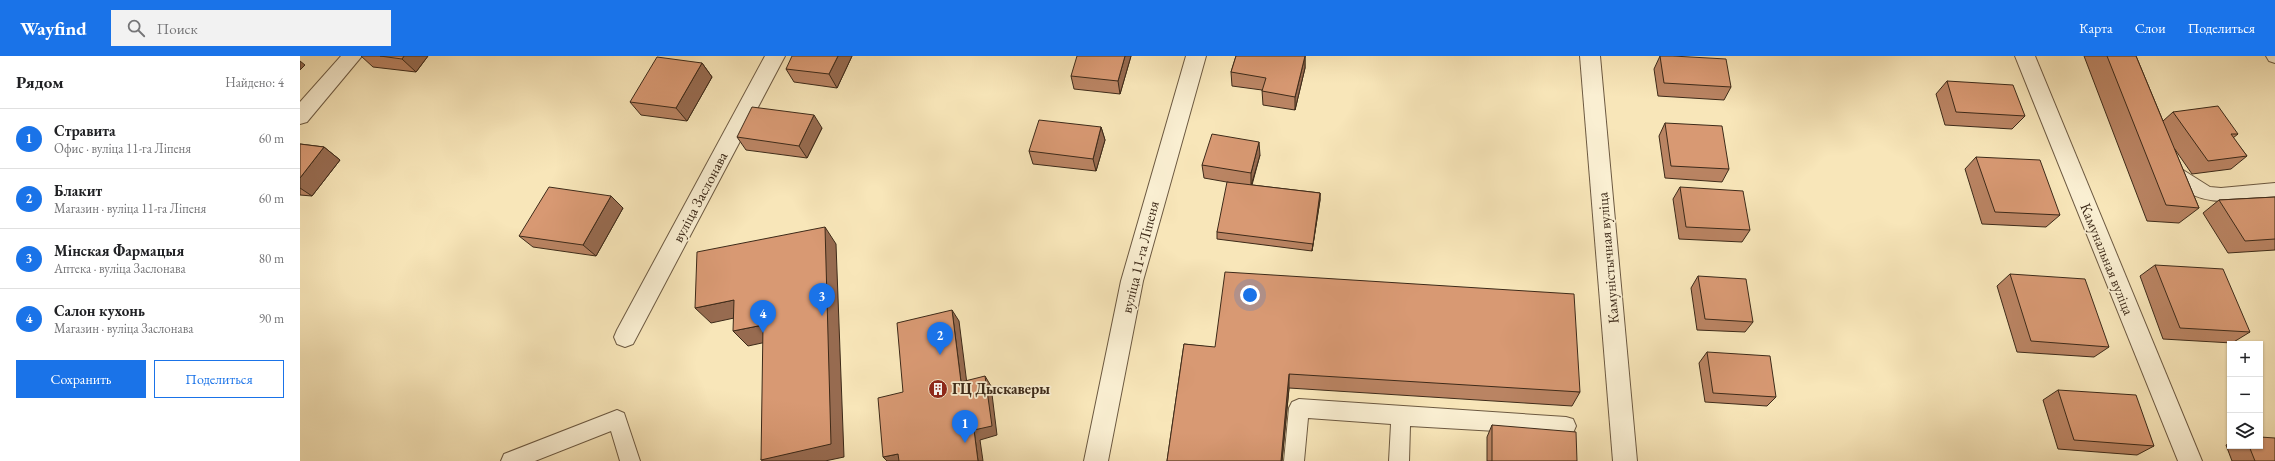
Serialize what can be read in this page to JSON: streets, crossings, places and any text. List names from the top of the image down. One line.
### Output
{"streets":{"street":["вуліца Заслонава","вуліца 11-га Ліпеня","Камуністычная вуліца","Камунальная вуліца"]},"places":{"building":["ГЦ Дыскаверы"]},"page":{"header":"Wayfind","search":"Поиск","nav":["Карта","Слои","Поделиться"],"heading":["Рядом","Найдено: 4"],"list":[{"mark":"1","name":"Стравита","note":"Офис · вуліца 11-га Ліпеня","value":"60 m"},{"mark":"2","name":"Блакит","note":"Магазин · вуліца 11-га Ліпеня","value":"60 m"},{"mark":"3","name":"Мінская Фармацыя","note":"Аптека · вуліца Заслонава","value":"80 m"},{"mark":"4","name":"Салон кухонь","note":"Магазин · вуліца Заслонава","value":"90 m"}],"pins":["3","4","2","1"],"map_buttons":["+","−"],"buttons":["Сохранить","Поделиться"]}}
